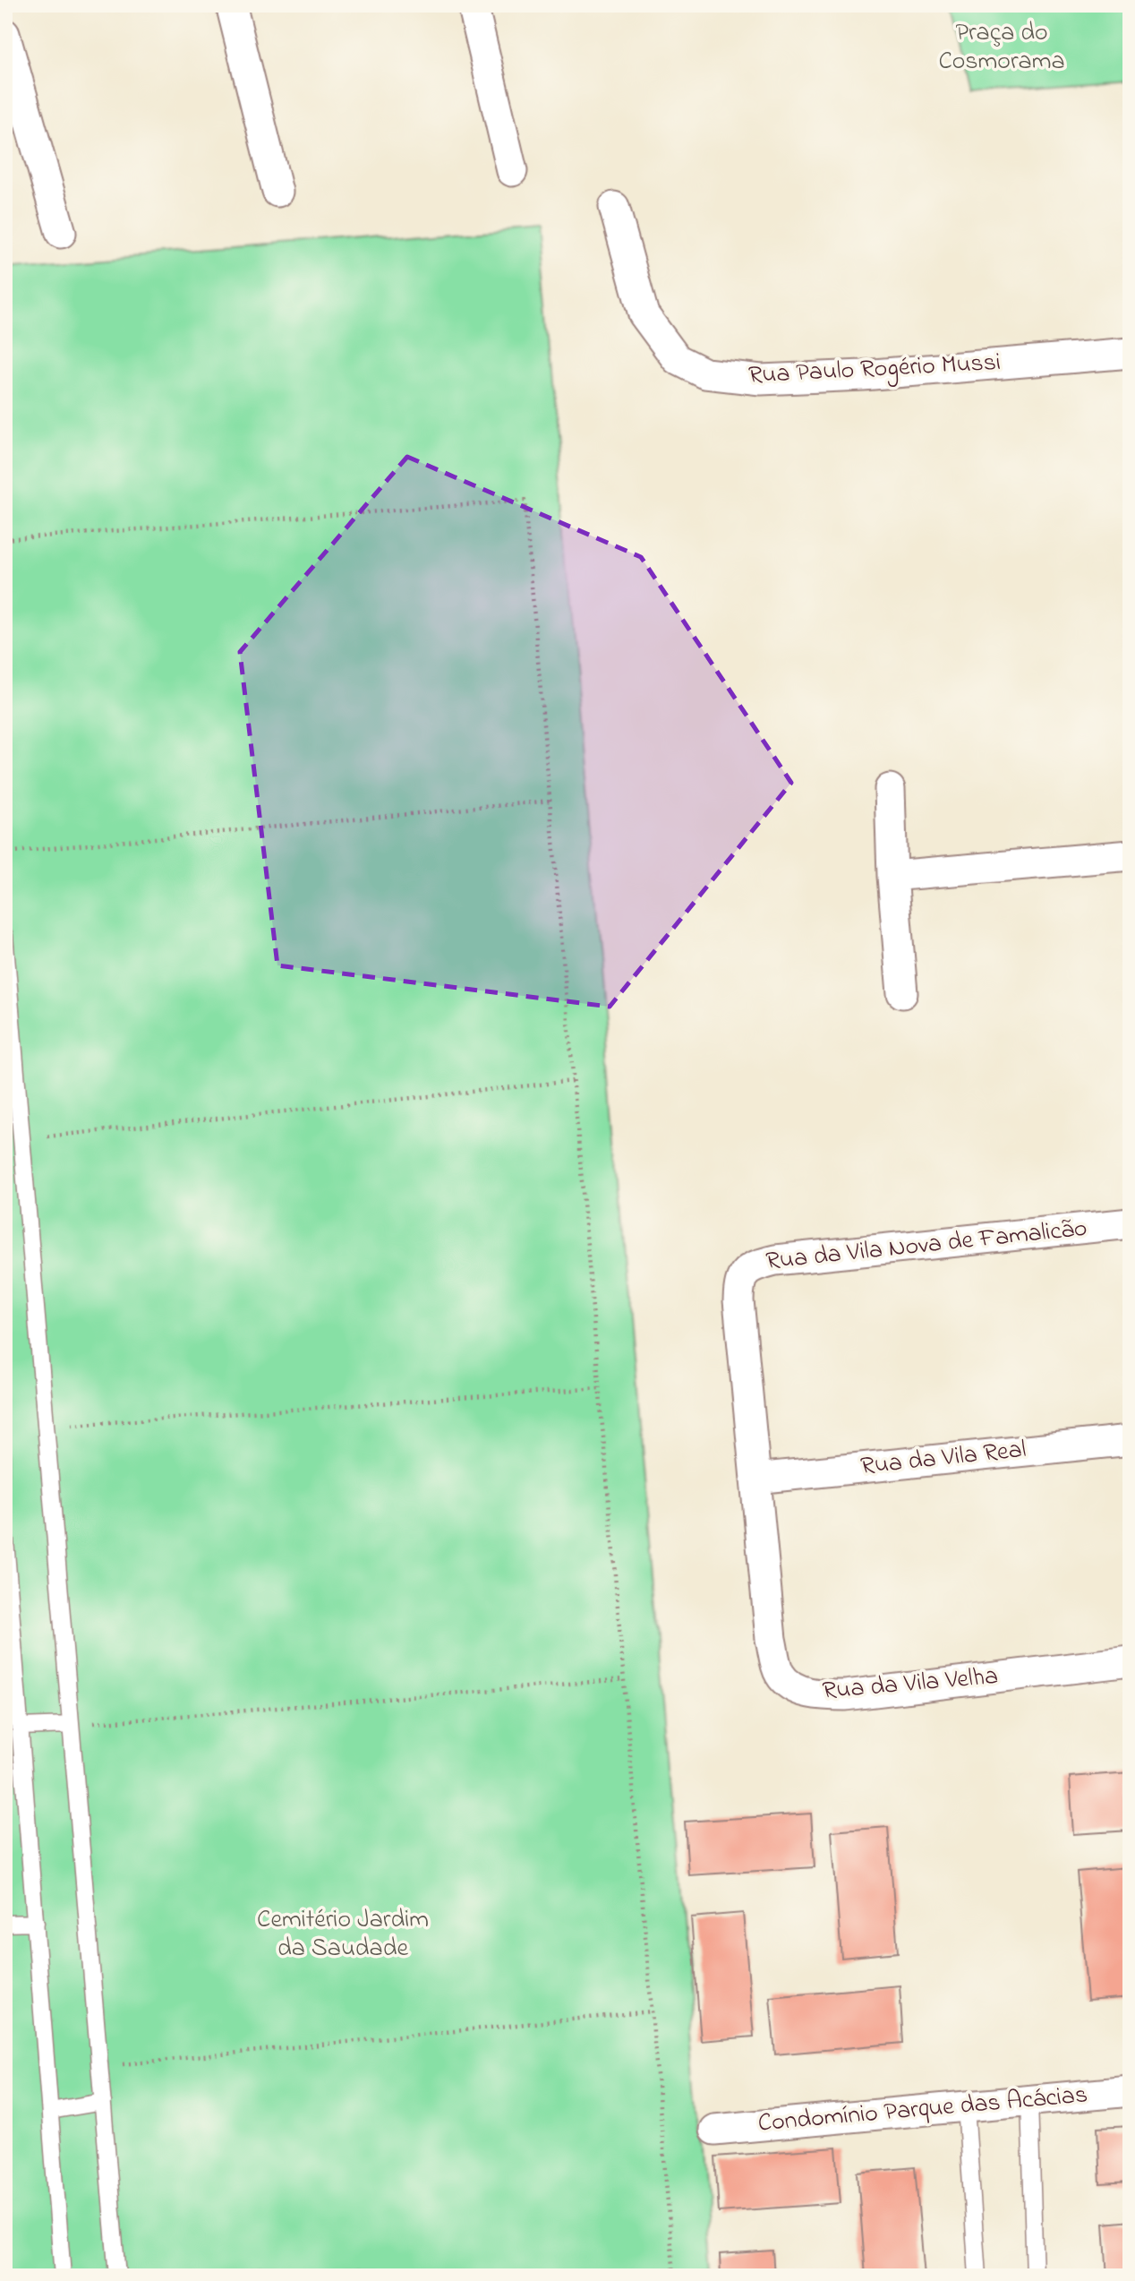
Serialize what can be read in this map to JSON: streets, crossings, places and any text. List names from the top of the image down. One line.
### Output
{"streets":{"street":["Rua Paulo Rogério Mussi","Rua da Vila Nova de Famalicão","Rua da Vila Real","Rua da Vila Velha","Condomínio Parque das Acácias"]},"crossings":[["Rua da Vila Nova de Famalicão","Rua da Vila Real"],["Rua da Vila Nova de Famalicão","Rua da Vila Velha"],["Rua da Vila Real","Rua da Vila Velha"]],"parks":["Praça do Cosmorama","Cemitério Jardim da Saudade"]}
